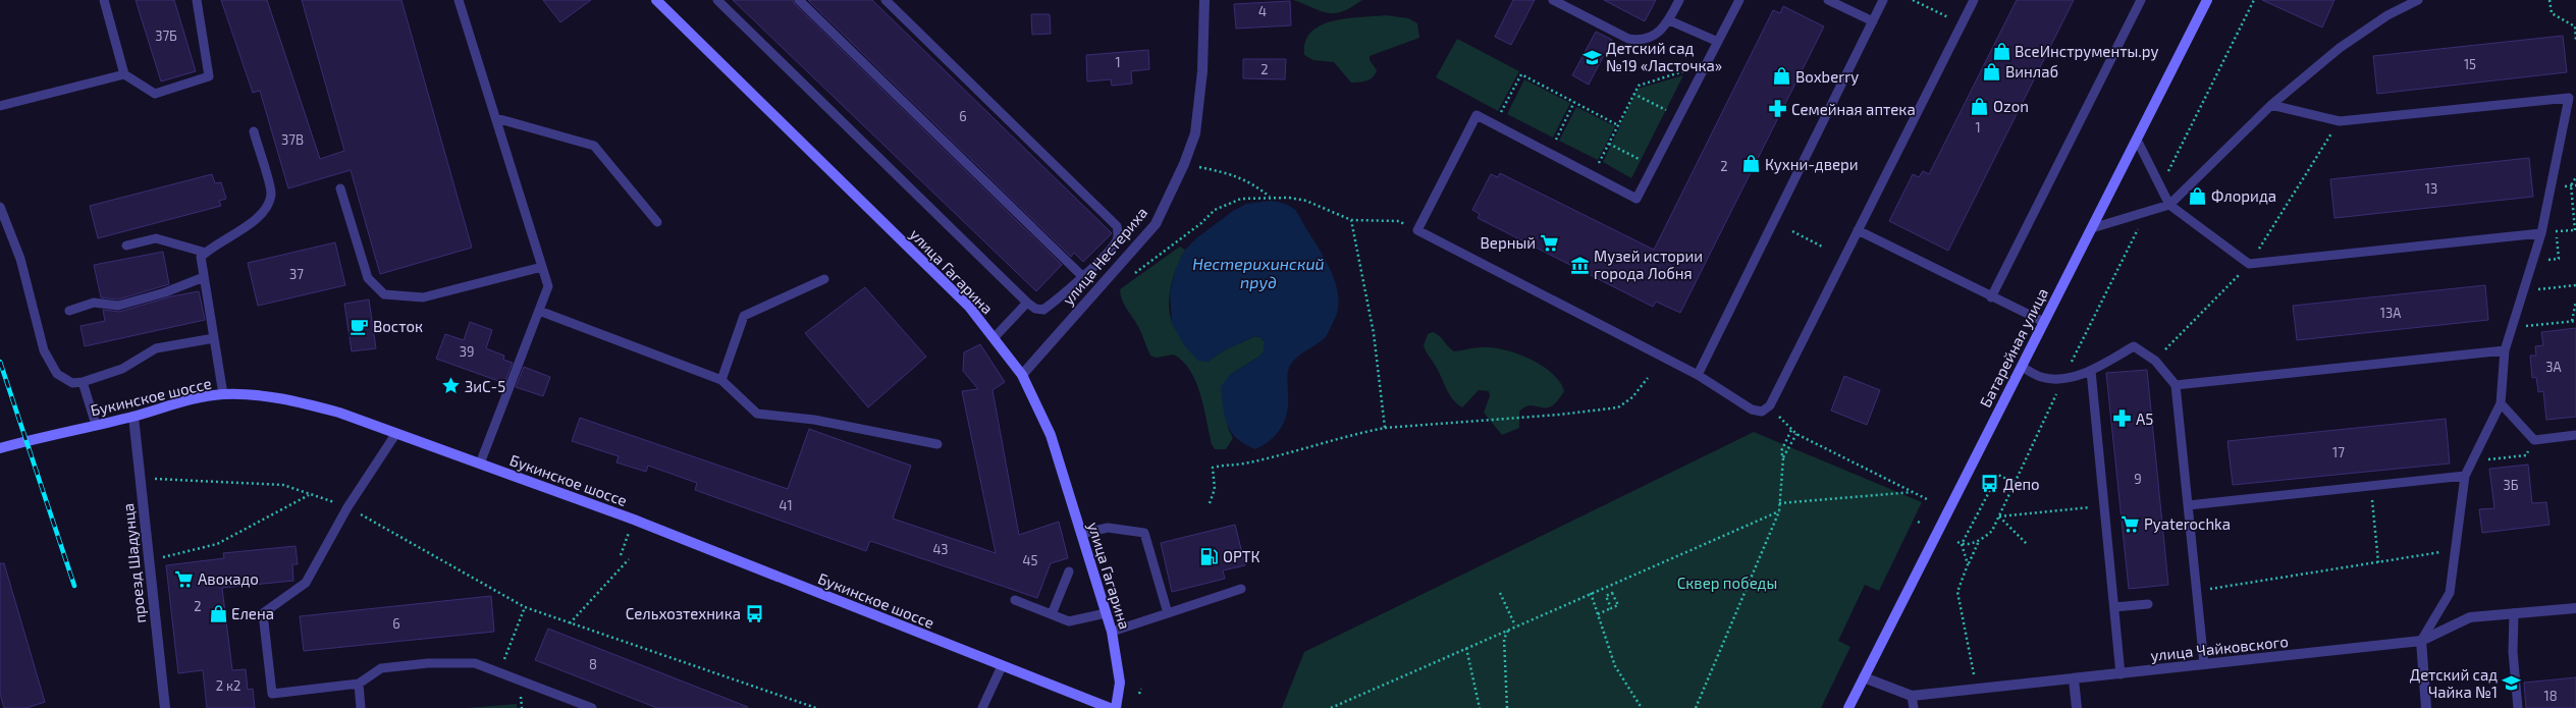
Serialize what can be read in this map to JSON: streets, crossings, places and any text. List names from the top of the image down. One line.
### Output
{"streets":{"main road":["улица Гагарина","Батарейная улица","Букинское шоссе"],"street":["улица Нестериха","проезд Шадунца","улица Чайковского"]},"crossings":[["улица Нестериха","улица Гагарина"],["Батарейная улица","улица Чайковского"],["Букинское шоссе","проезд Шадунца"]],"water":["Нестерихинский пруд"],"parks":["Сквер победы"],"places":{"shop":["ВсеИнструменты.ру","Винлаб","Boxberry","Ozon","Кухни-двери","Флорида","Елена"],"school or university":["Детский сад №19 «Ласточка»","Детский сад Чайка №1"],"pharmacy":["Семейная аптека","А5"],"supermarket":["Верный","Pyaterochka","Авокадо"],"museum":["Музей истории города Лобня"],"cafe":["Восток"],"place":["ЗиС-5"],"bus stop":["Депо","Сельхозтехника"],"fuel station":["ОРТК"]},"house_numbers":["4","37Б","1","15","2","6","1","37В","2","13","37","13А","39","3А","17","9","3Б","41","43","45","2","6","8","2 к2","18"]}
